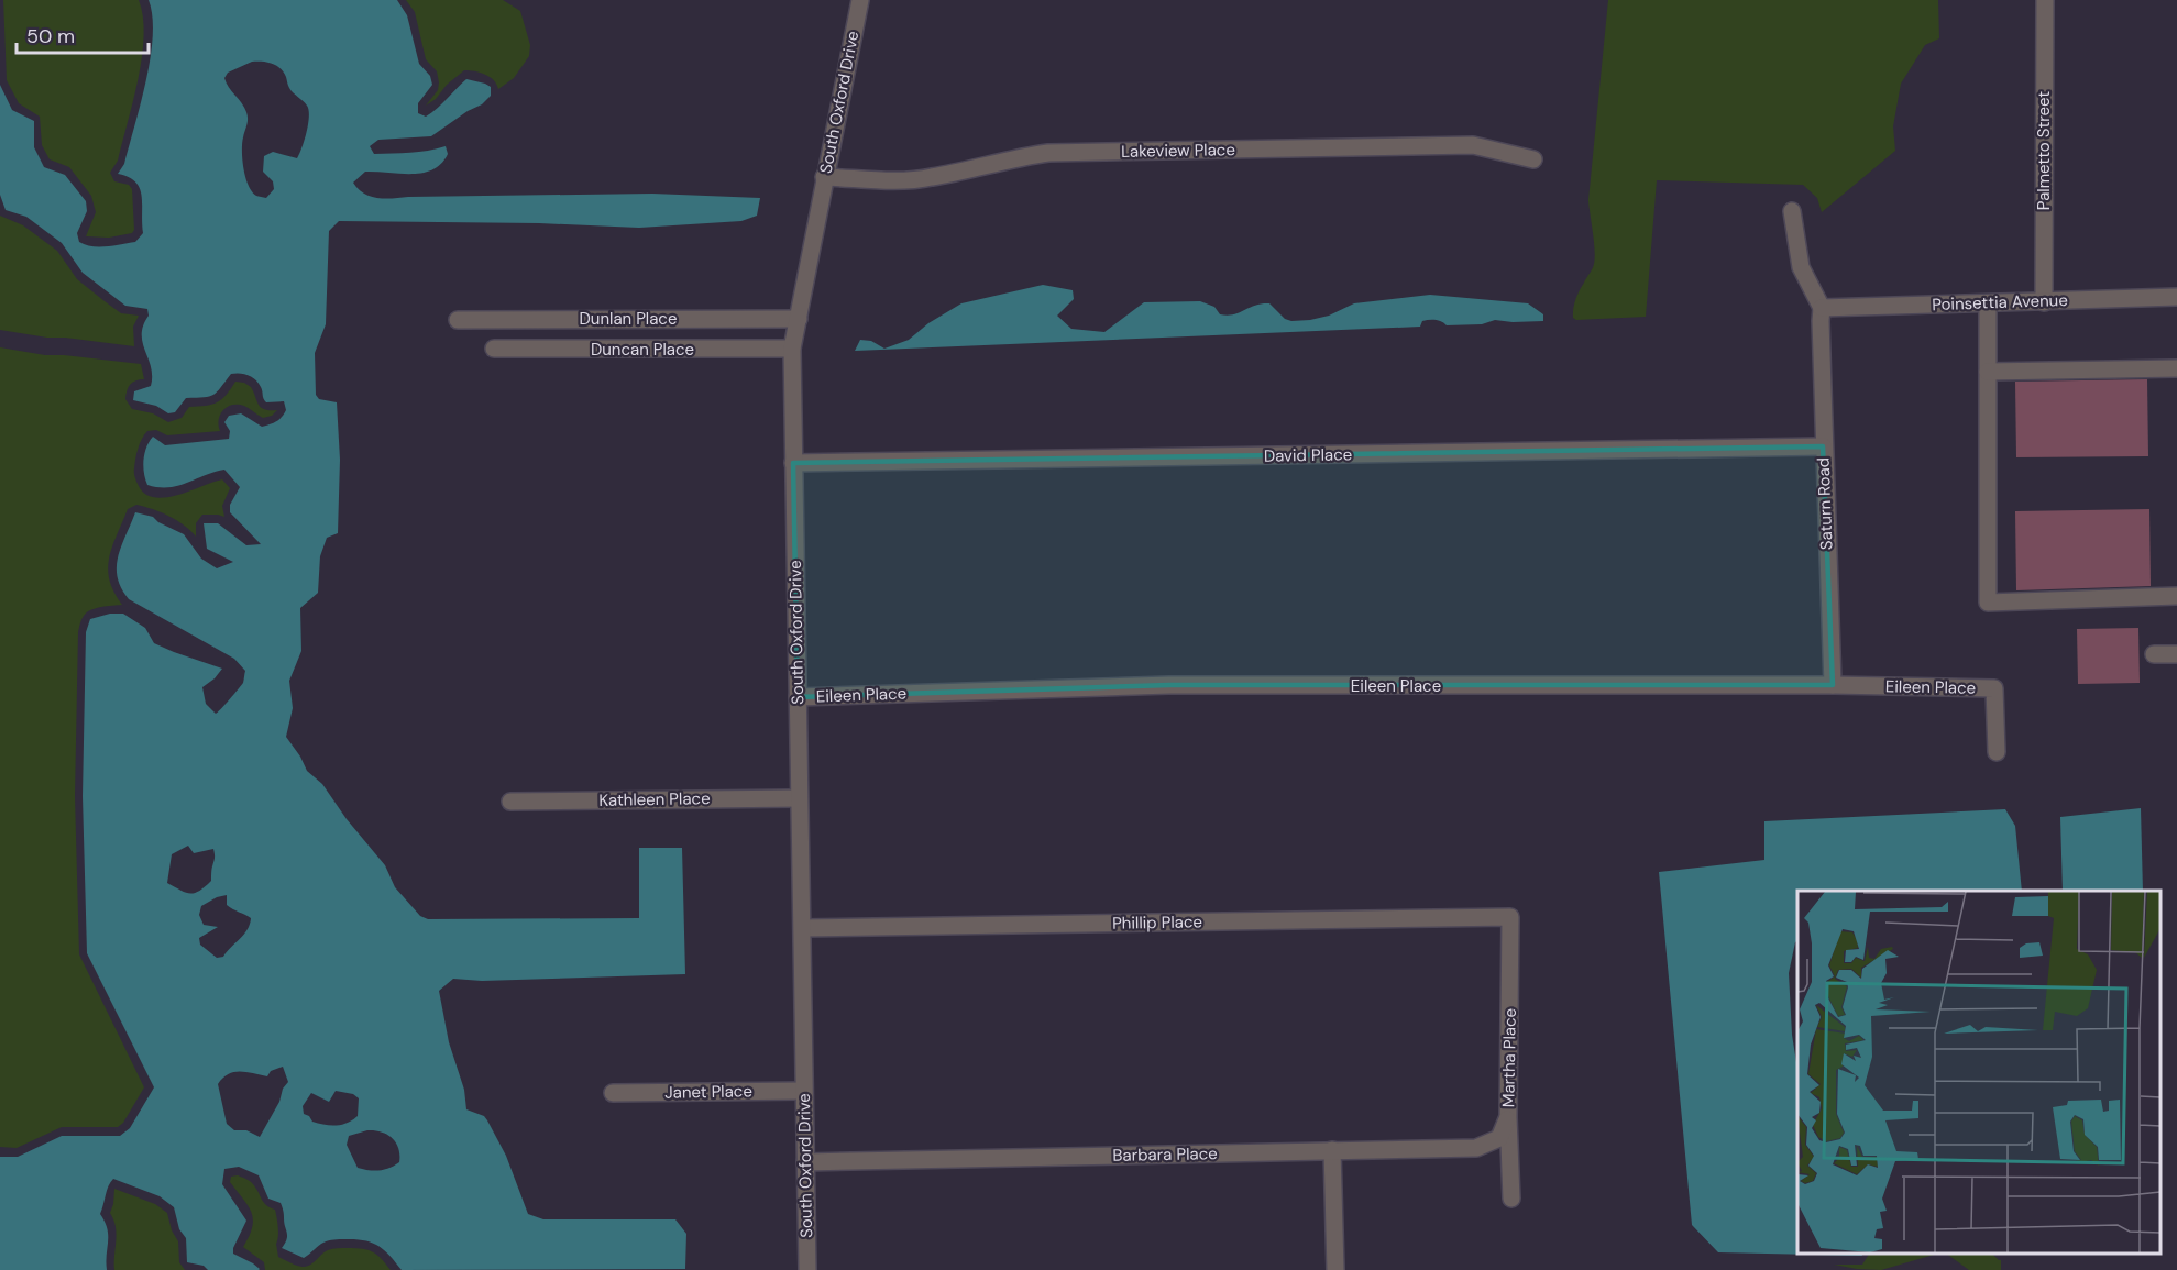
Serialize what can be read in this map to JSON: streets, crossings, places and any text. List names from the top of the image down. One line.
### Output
{"streets":{"street":["South Oxford Drive","Lakeview Place","Palmetto Street","Poinsettia Avenue","Dunlan Place","Duncan Place","David Place","Saturn Road","Eileen Place","Kathleen Place","Phillip Place","Martha Place","Janet Place","Barbara Place"]},"crossings":[["South Oxford Drive","Lakeview Place"],["South Oxford Drive","Dunlan Place"],["South Oxford Drive","Duncan Place"],["South Oxford Drive","David Place"],["South Oxford Drive","Eileen Place"],["South Oxford Drive","Kathleen Place"],["South Oxford Drive","Phillip Place"],["South Oxford Drive","Janet Place"],["South Oxford Drive","Barbara Place"],["Palmetto Street","Poinsettia Avenue"],["Poinsettia Avenue","Saturn Road"],["David Place","Saturn Road"],["Saturn Road","Eileen Place"],["Phillip Place","Martha Place"],["Martha Place","Barbara Place"]],"scale_bar":"50 m"}
